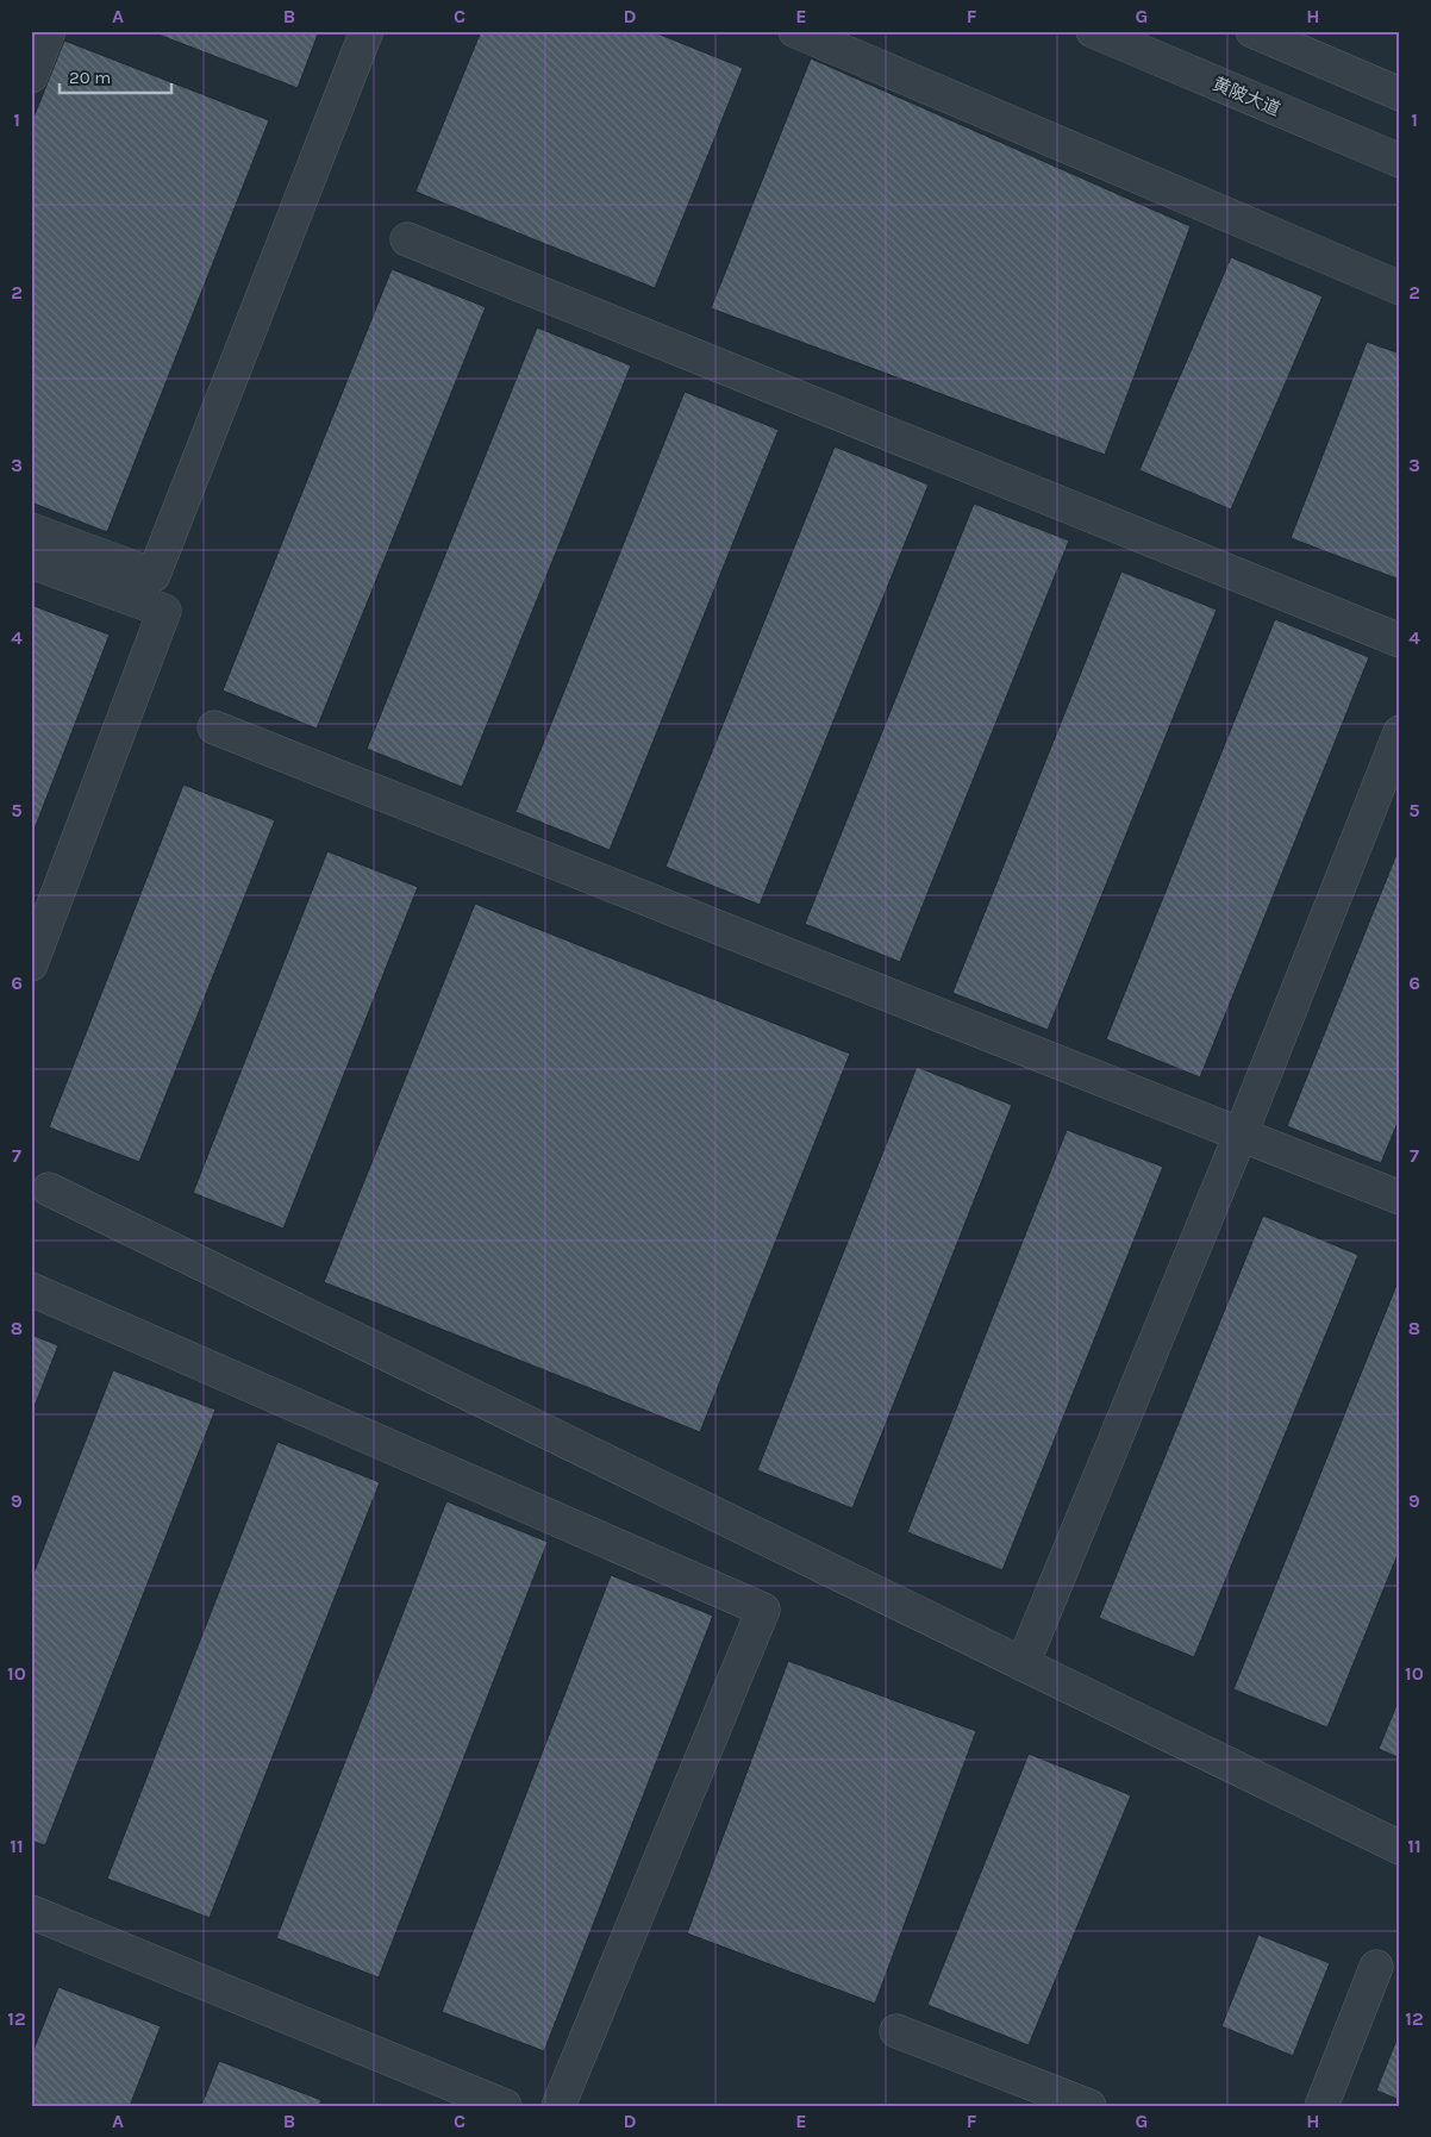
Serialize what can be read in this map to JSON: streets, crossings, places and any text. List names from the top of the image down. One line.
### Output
{"streets":{"street":["黄陂大道"]},"scale_bar":"20 m","grid":{"columns":["A","B","C","D","E","F","G","H"],"rows":["1","2","3","4","5","6","7","8","9","10","11","12"]}}
